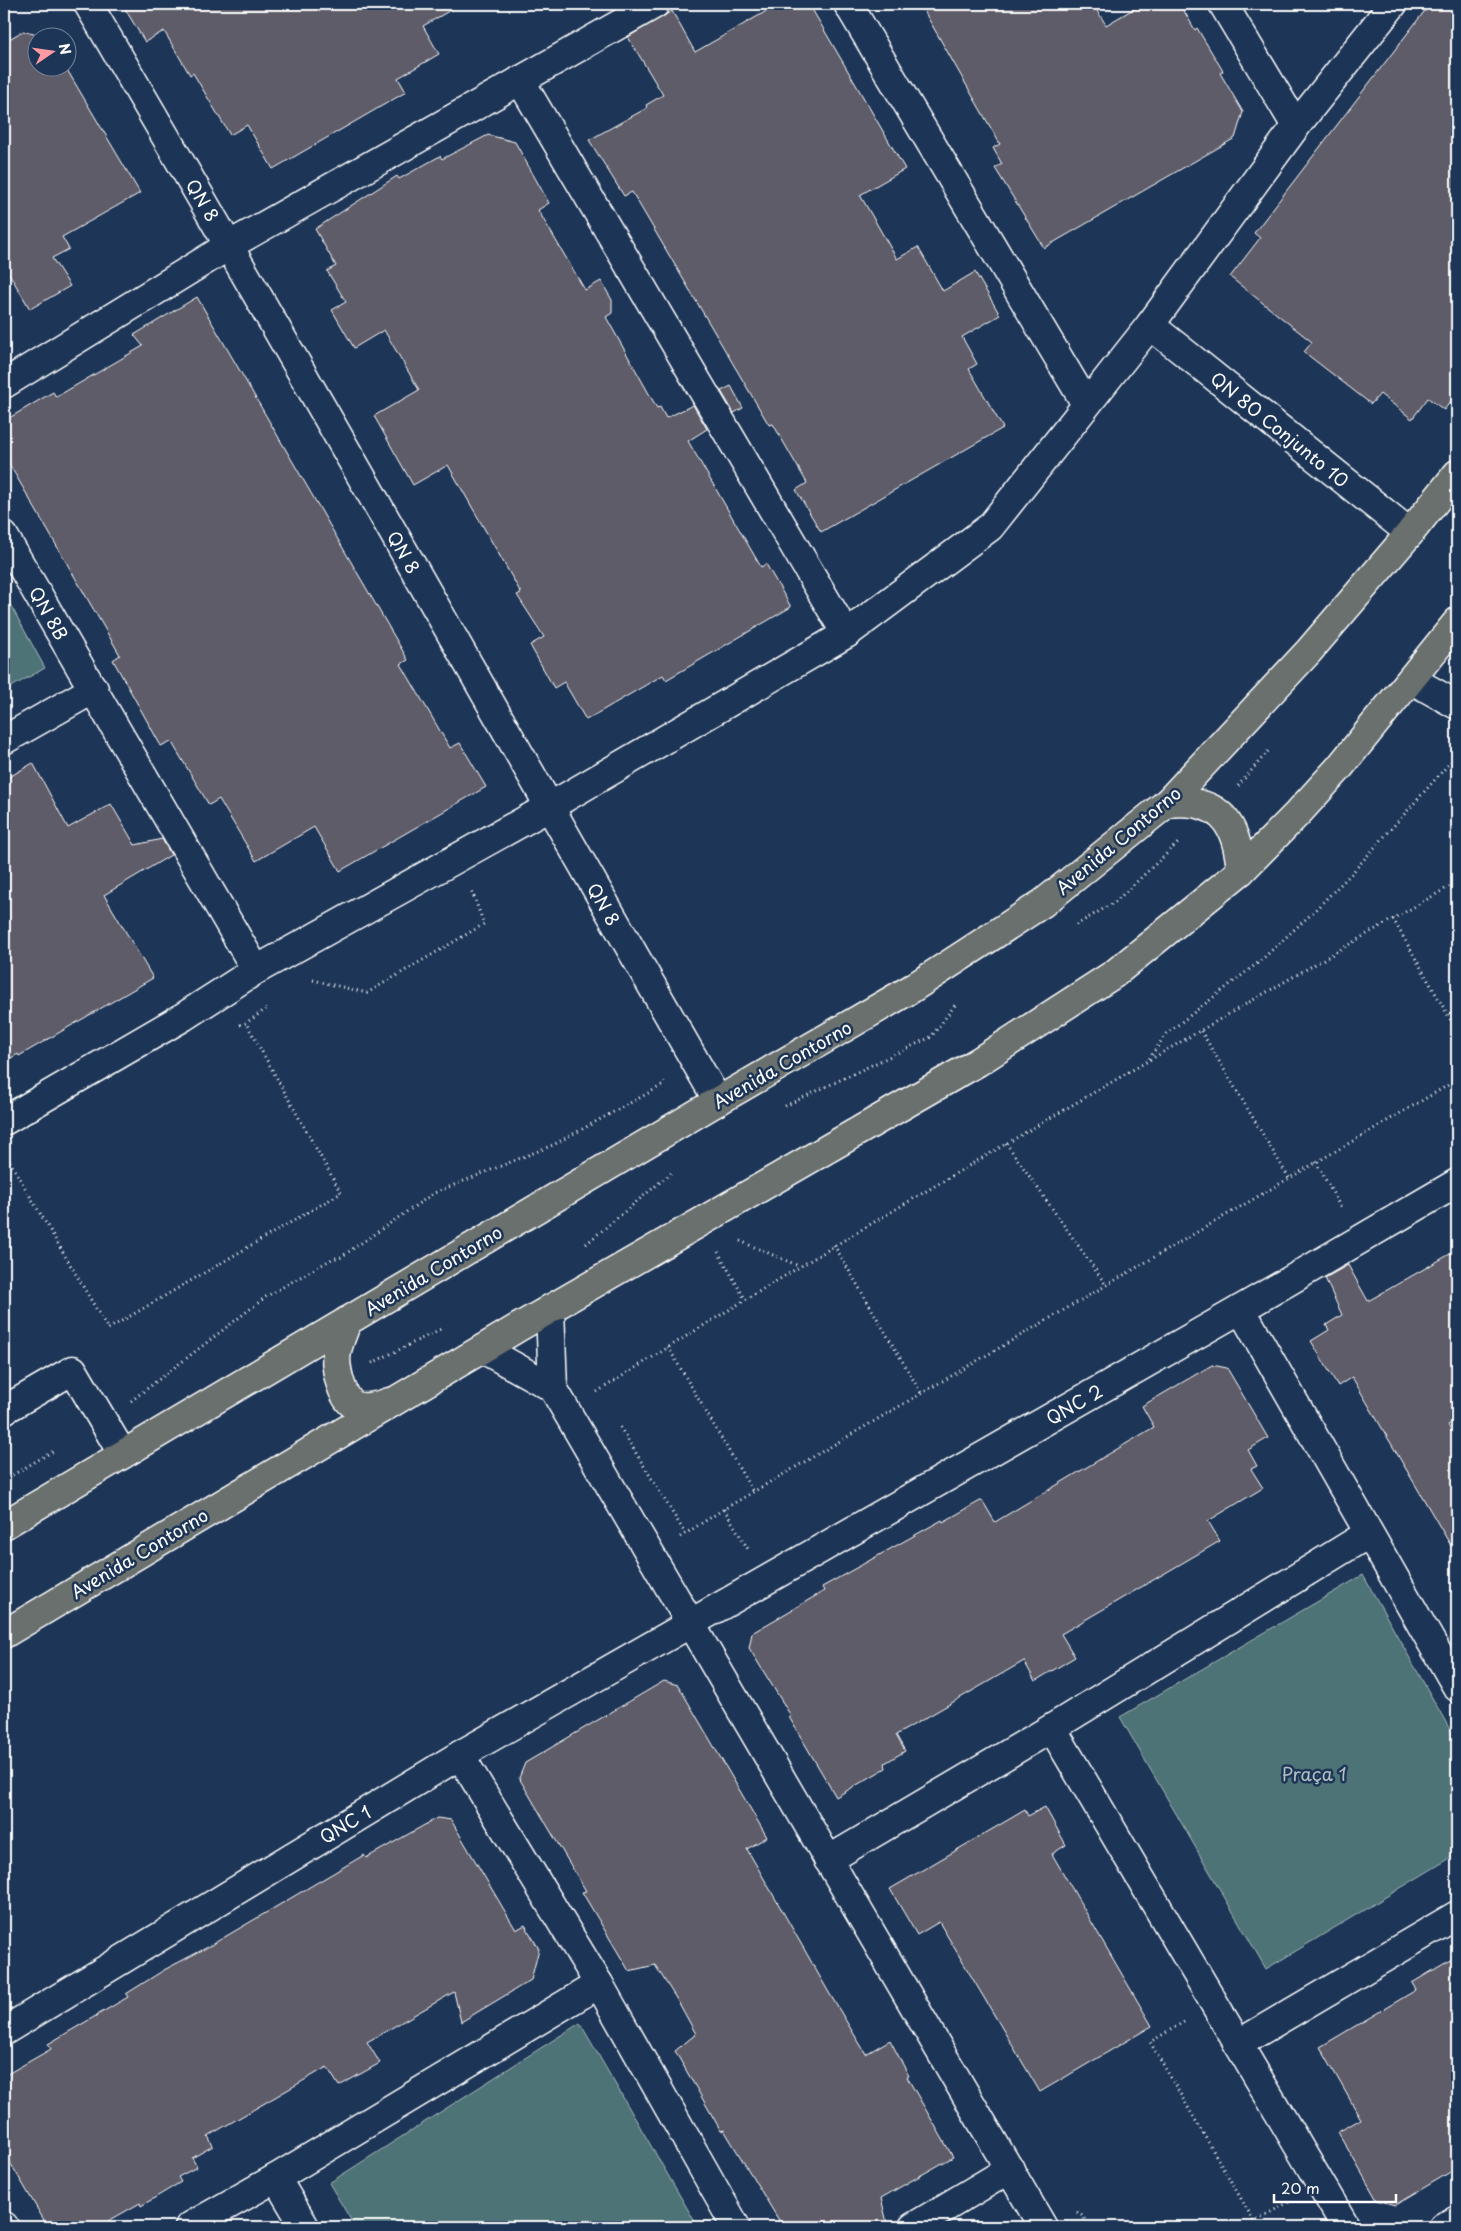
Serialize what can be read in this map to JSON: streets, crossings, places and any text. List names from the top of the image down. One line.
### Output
{"streets":{"main road":["Avenida Contorno"],"street":["QN 8","QN 8O Conjunto 10","QN 8B","QNC 2","QNC 1"]},"crossings":[["QN 8","Avenida Contorno"],["QN 8O Conjunto 10","Avenida Contorno"],["QNC 2","QNC 1"]],"parks":["Praça 1"],"scale_bar":"20 m","north":"right"}
